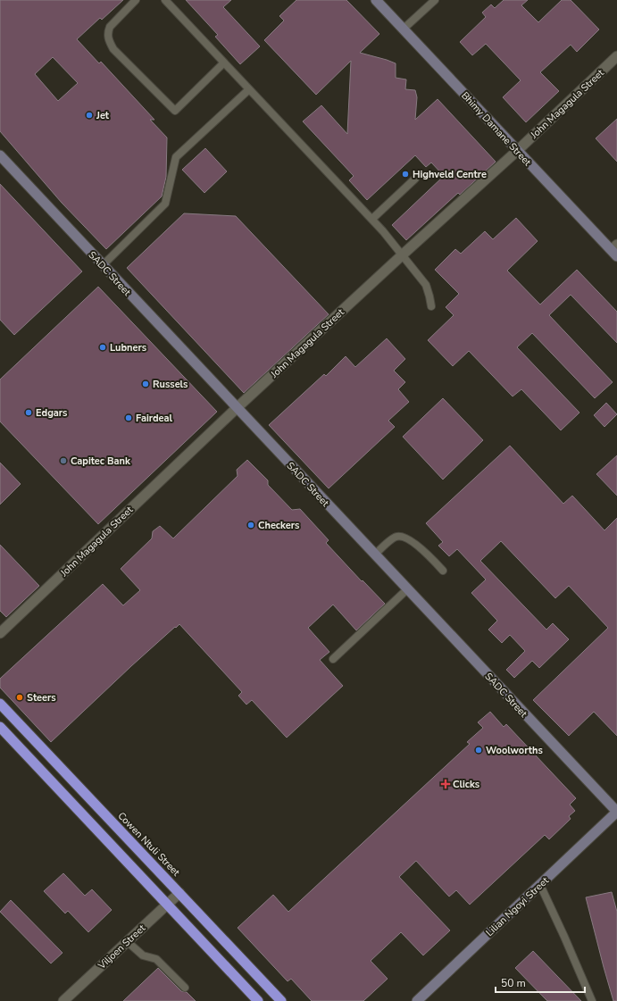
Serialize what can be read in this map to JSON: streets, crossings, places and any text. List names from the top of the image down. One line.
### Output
{"streets":{"highway":["Cowen Ntuli Street"],"main road":["Bhimy Damane Street","SADC Street","Lilian Ngoyi Street"],"street":["John Magagula Street","Viljoen Street"]},"crossings":[["John Magagula Street","Bhimy Damane Street"],["John Magagula Street","SADC Street"],["SADC Street","Lilian Ngoyi Street"],["Cowen Ntuli Street","Viljoen Street"]],"places":{"other":["Jet","Highveld Centre","Lubners","Russels","Edgars","Fairdeal","Capitec Bank","Checkers","Steers","Woolworths"],"health":["Clicks"]},"scale_bar":"50 m"}
